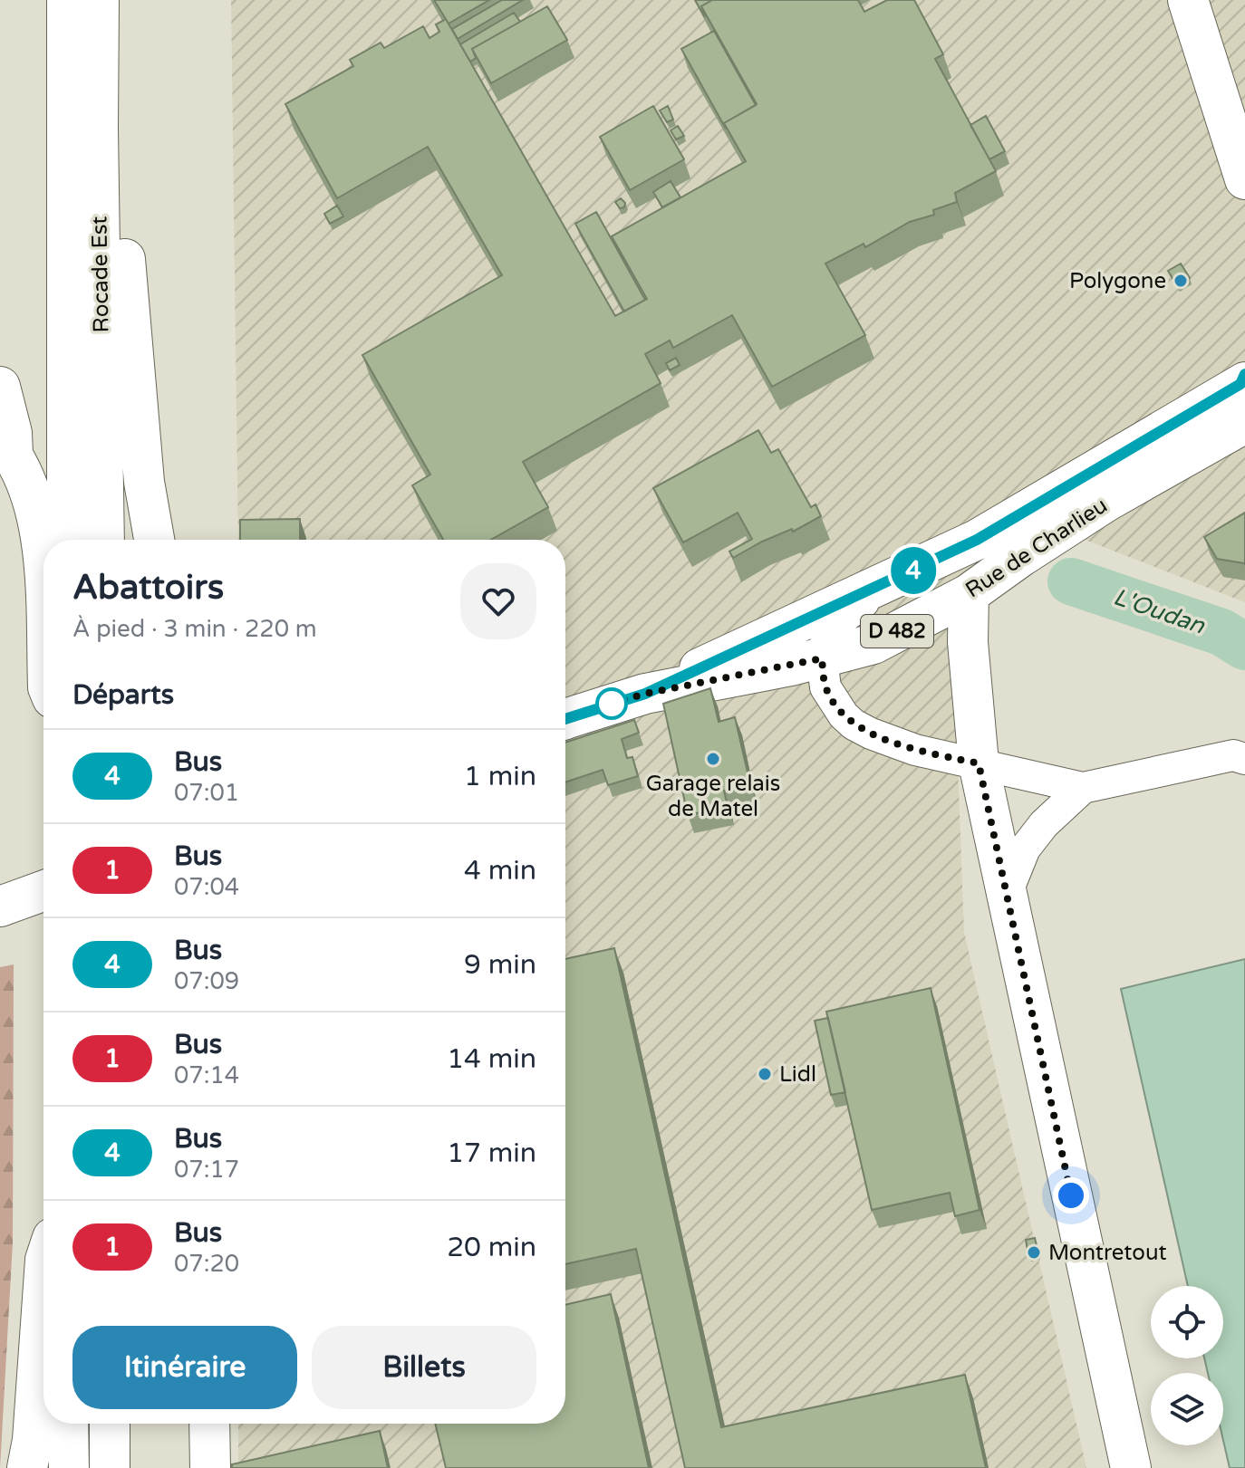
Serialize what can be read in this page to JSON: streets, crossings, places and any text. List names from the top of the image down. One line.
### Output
{"streets":{"main road":["Rocade Est","Rue de Charlieu","D 482"]},"water":["L'Oudan"],"places":["Polygone","Garage relais de Matel","Lidl","Montretout"],"lines":["bus line 4"],"page":{"on_map":"4","heading":[["Abattoirs","À pied · 3 min · 220 m"],"Départs"],"list":[{"mark":"4","name":"Bus","note":"07:01","value":"1 min"},{"mark":"1","name":"Bus","note":"07:04","value":"4 min"},{"mark":"4","name":"Bus","note":"07:09","value":"9 min"},{"mark":"1","name":"Bus","note":"07:14","value":"14 min"},{"mark":"4","name":"Bus","note":"07:17","value":"17 min"},{"mark":"1","name":"Bus","note":"07:20","value":"20 min"}],"buttons":["Itinéraire","Billets"]}}
